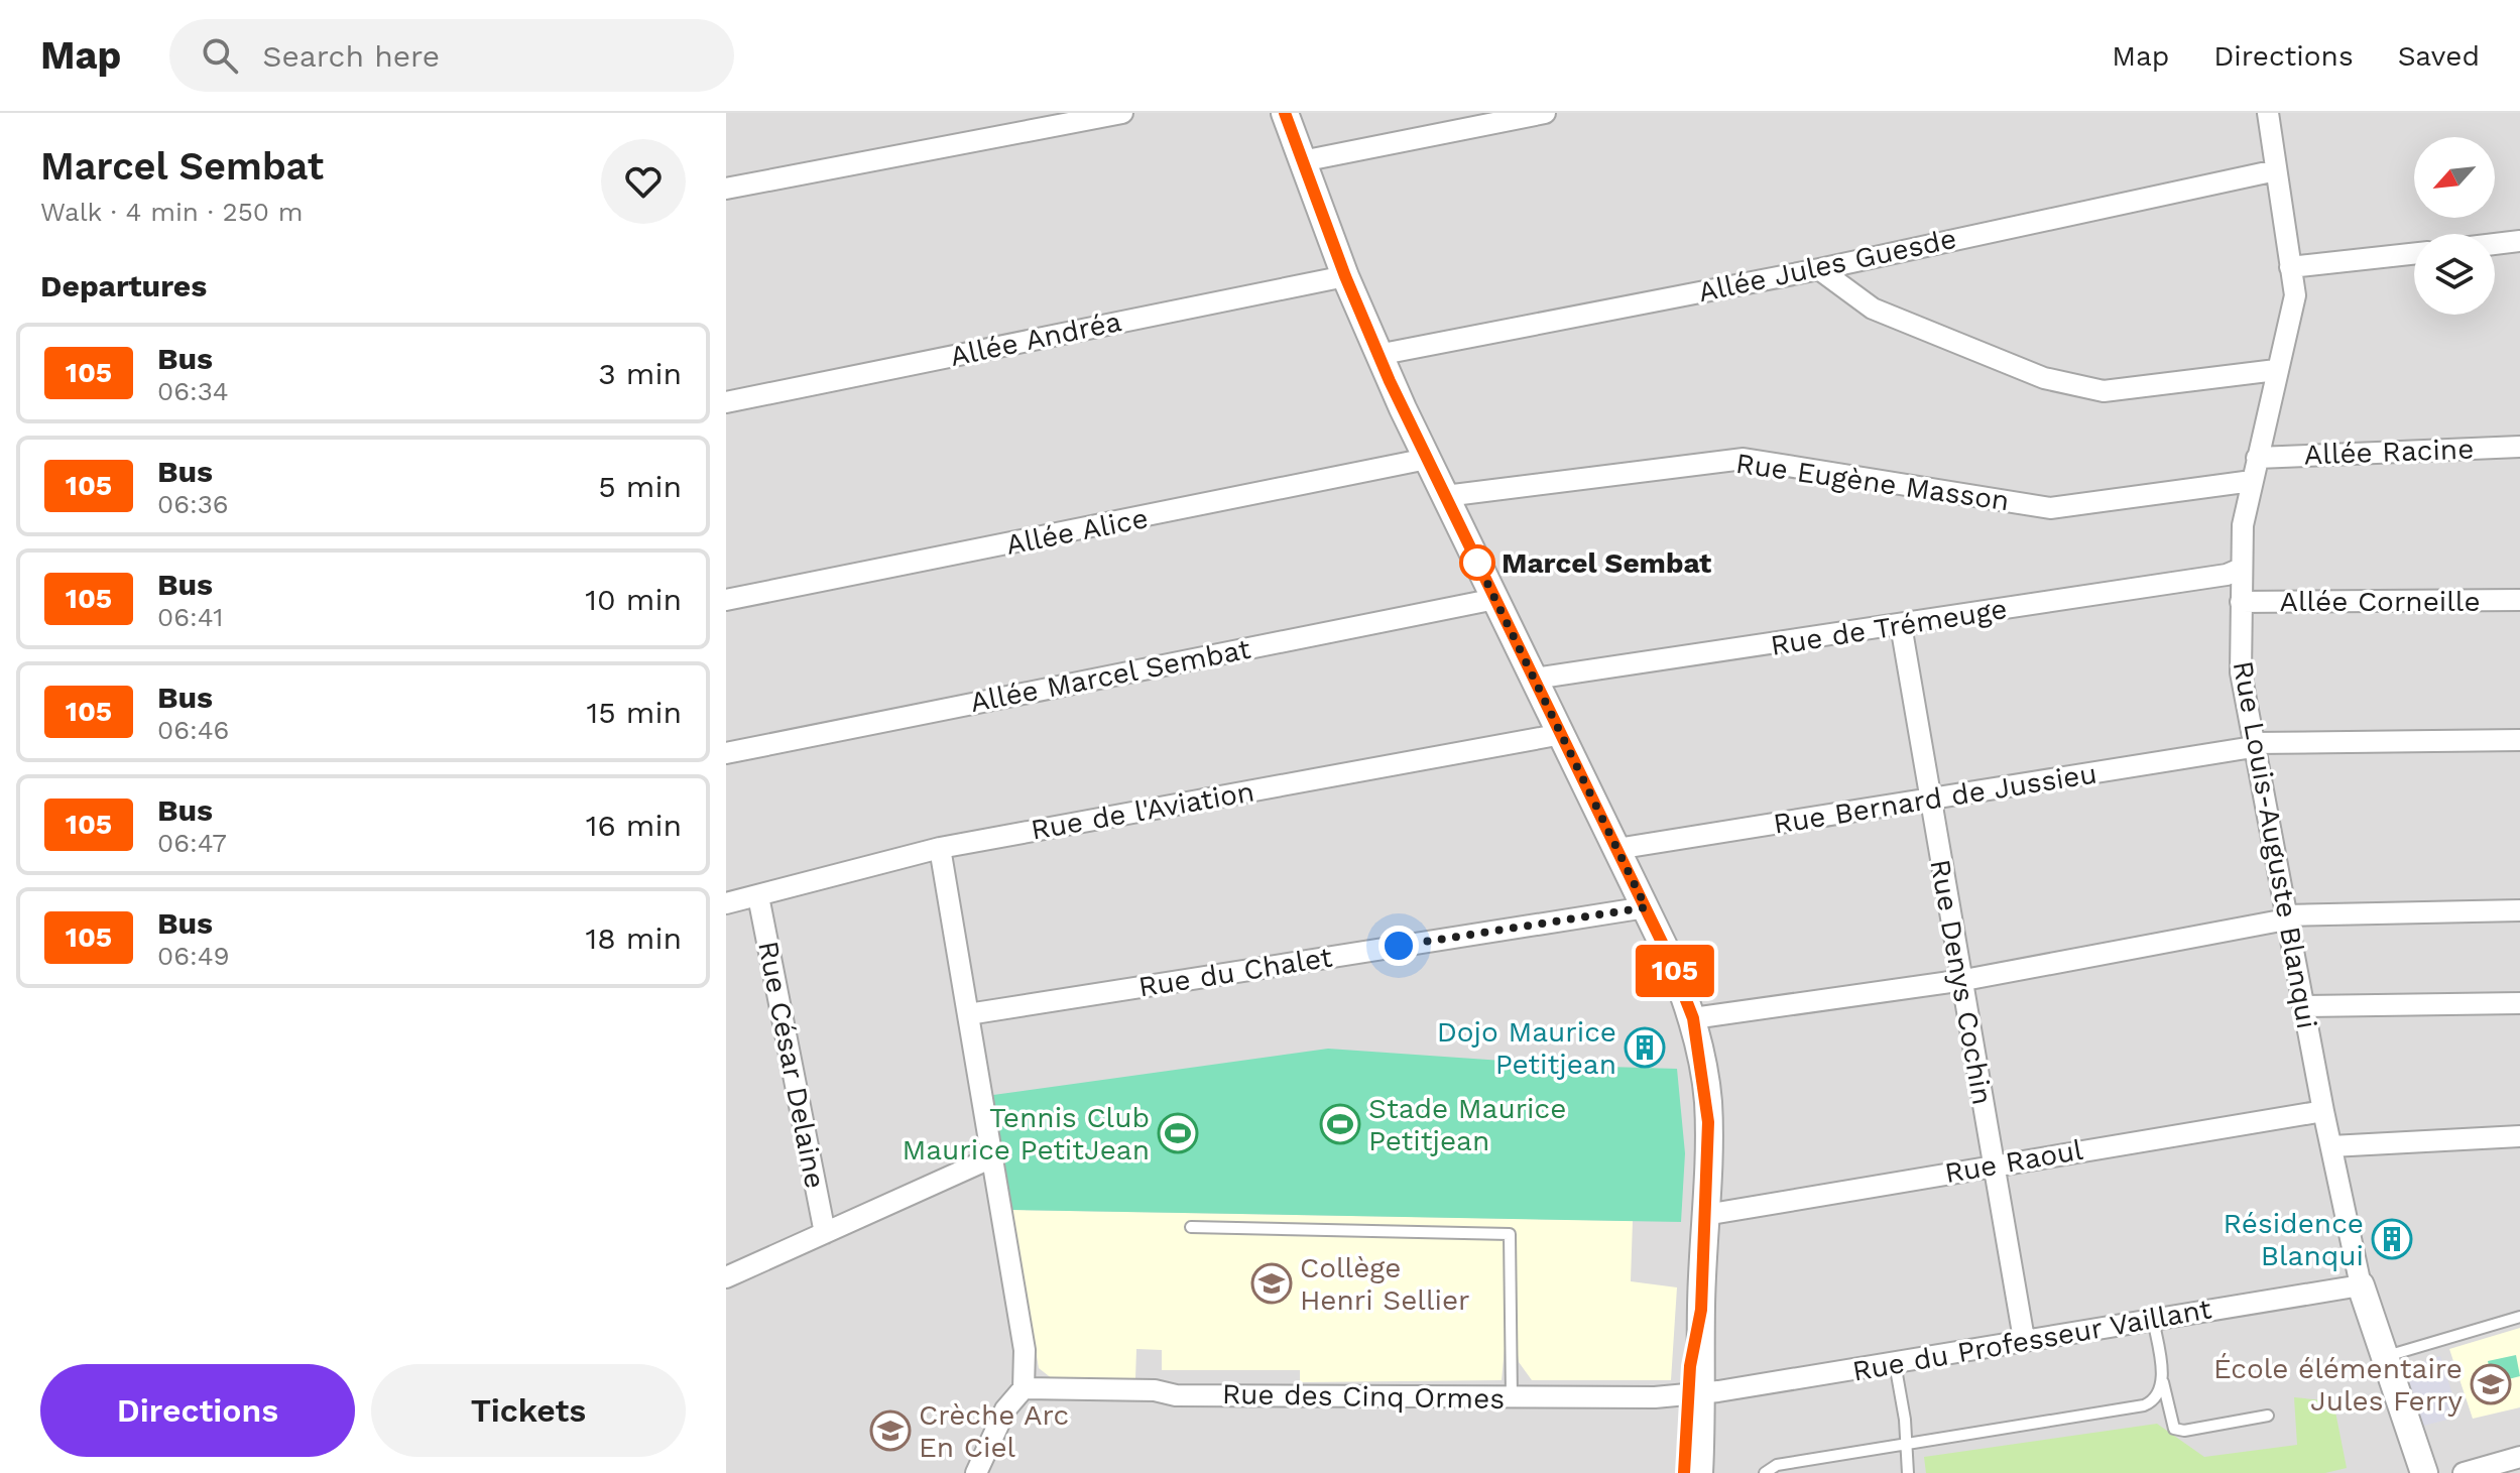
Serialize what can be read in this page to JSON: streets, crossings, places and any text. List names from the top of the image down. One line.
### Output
{"streets":{"street":["Allée Jules Guesde","Allée Andréa","Allée Racine","Rue Eugène Masson","Allée Alice","Allée Corneille","Rue de Trémeuge","Allée Marcel Sembat","Rue Bernard de Jussieu","Rue de l'Aviation","Rue Louis-Auguste Blanqui","Rue du Chalet","Rue Denys Cochin","Rue César Delaine","Rue Raoul","Rue du Professeur Vaillant","Rue des Cinq Ormes"]},"crossings":[["Allée Jules Guesde","Rue Louis-Auguste Blanqui"],["Allée Racine","Rue Louis-Auguste Blanqui"],["Rue Eugène Masson","Rue Louis-Auguste Blanqui"],["Allée Corneille","Rue Louis-Auguste Blanqui"],["Rue de Trémeuge","Rue Louis-Auguste Blanqui"],["Rue de Trémeuge","Rue Denys Cochin"],["Rue Bernard de Jussieu","Rue Louis-Auguste Blanqui"],["Rue Bernard de Jussieu","Rue Denys Cochin"],["Rue de l'Aviation","Rue César Delaine"],["Rue Louis-Auguste Blanqui","Rue Raoul"],["Rue Louis-Auguste Blanqui","Rue du Professeur Vaillant"],["Rue Denys Cochin","Rue Raoul"],["Rue Denys Cochin","Rue du Professeur Vaillant"],["Rue du Professeur Vaillant","Rue des Cinq Ormes"]],"places":{"other":["Marcel Sembat"],"building":["Dojo Maurice Petitjean","Résidence Blanqui"],"sports":["Stade Maurice Petitjean","Tennis Club Maurice PetitJean"],"school or university":["Collège Henri Sellier","École élémentaire Jules Ferry","Crèche Arc En Ciel"]},"lines":["bus line 105"],"north":"bottom left","page":{"header":"Map","search":"Search here","nav":["Map","Directions","Saved"],"heading":[["Marcel Sembat","Walk · 4 min · 250 m"],"Departures"],"on_map":"105","list":[{"mark":"105","name":"Bus","note":"06:34","value":"3 min"},{"mark":"105","name":"Bus","note":"06:36","value":"5 min"},{"mark":"105","name":"Bus","note":"06:41","value":"10 min"},{"mark":"105","name":"Bus","note":"06:46","value":"15 min"},{"mark":"105","name":"Bus","note":"06:47","value":"16 min"},{"mark":"105","name":"Bus","note":"06:49","value":"18 min"}],"buttons":["Directions","Tickets"]}}
